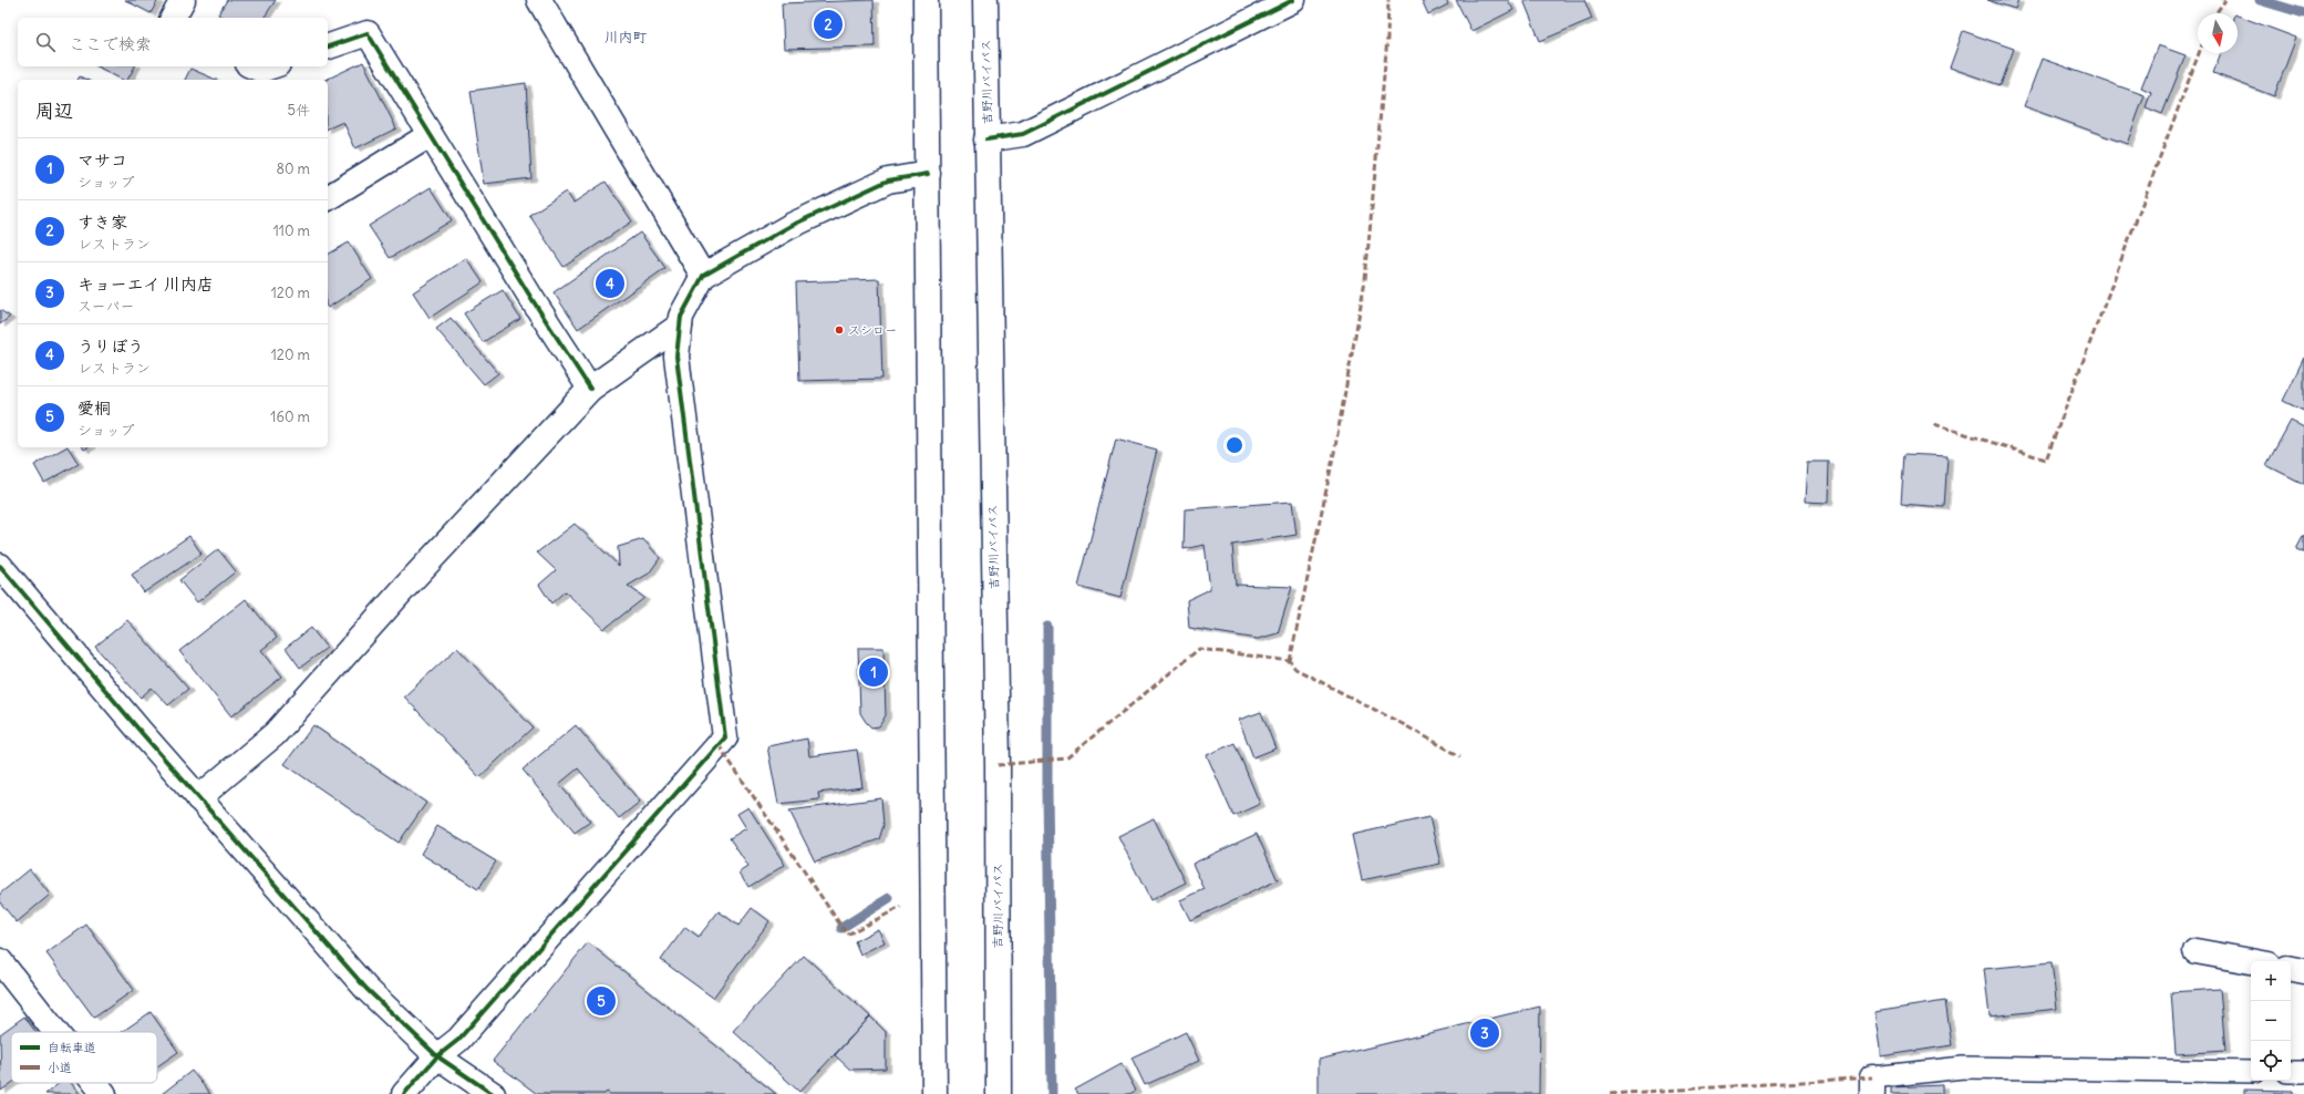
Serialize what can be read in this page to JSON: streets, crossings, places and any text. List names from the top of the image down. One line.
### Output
{"streets":{"main road":["吉野川バイパス"]},"districts":["川内町"],"places":["スシロー"],"legend":["自転車道","小道"],"north":"bottom","page":{"pins":["2","4","1","5","3"],"search":"ここで検索","heading":["周辺","5件"],"list":[{"mark":"1","name":"マサコ","note":"ショップ","value":"80 m"},{"mark":"2","name":"すき家","note":"レストラン","value":"110 m"},{"mark":"3","name":"キョーエイ 川内店","note":"スーパー","value":"120 m"},{"mark":"4","name":"うりぼう","note":"レストラン","value":"120 m"},{"mark":"5","name":"愛桐","note":"ショップ","value":"160 m"}],"map_buttons":["+","−"]}}
